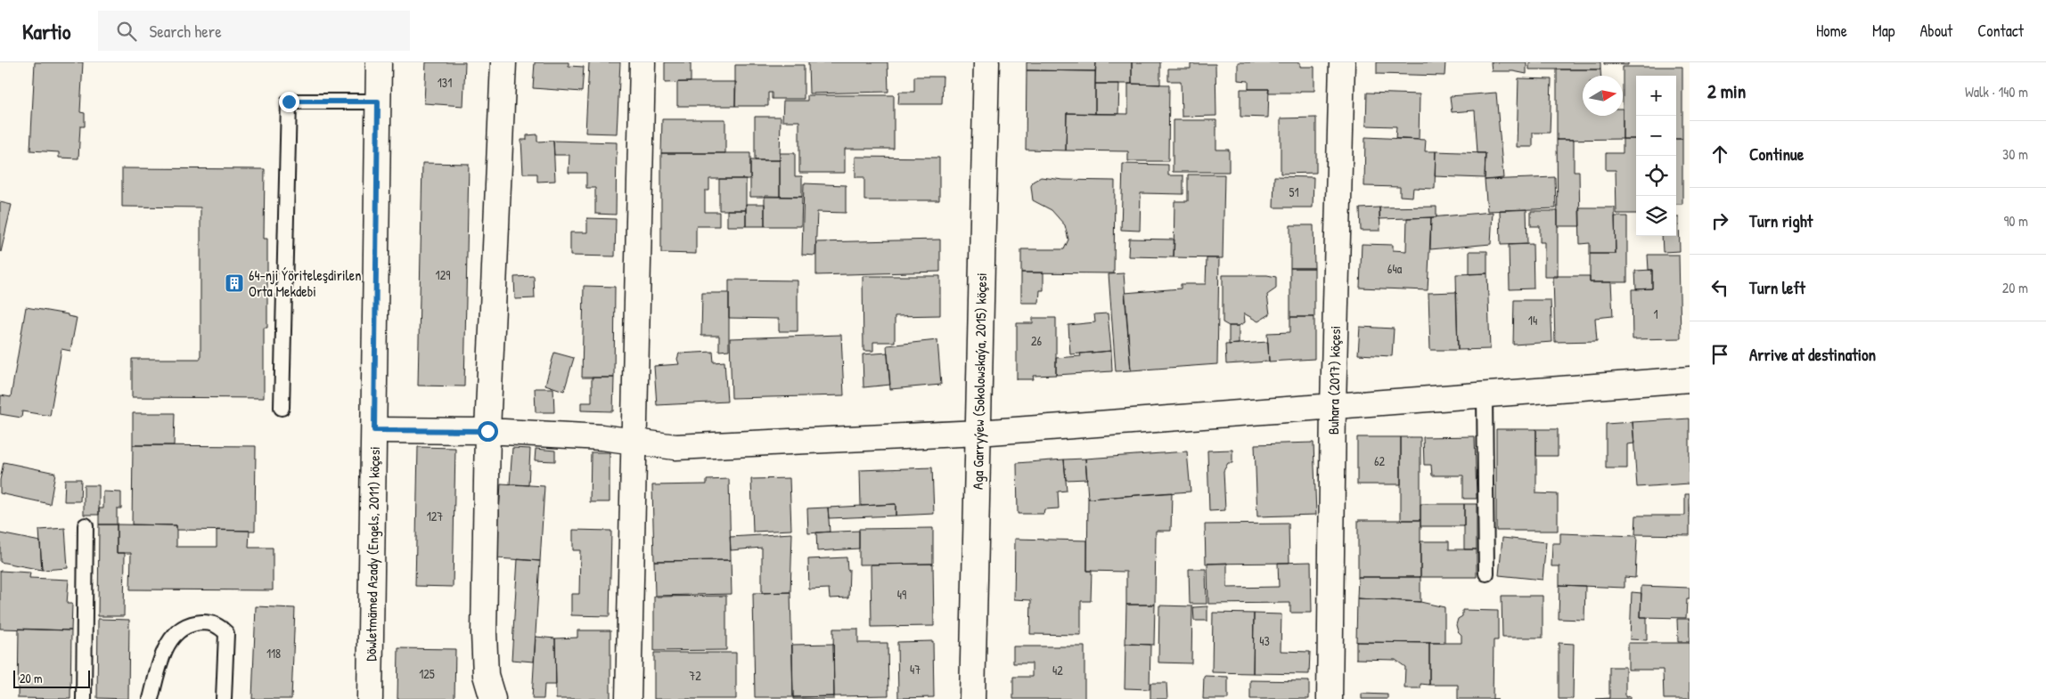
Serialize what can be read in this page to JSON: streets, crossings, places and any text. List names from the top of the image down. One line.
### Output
{"streets":{"street":["Buhara (2017) köçesi","Aga Garryýew (Sokolowskaýa, 2015) köçesi","Döwletmämed Azady (Engels, 2011) köçesi"]},"places":{"building":["64-nji Ýöriteleşdirilen Orta Mekdebi"]},"house_numbers":["131","51","64a","129","1","14","26","62","127","49","43","118","47","42","125","72"],"scale_bar":"20 m","north":"right","page":{"header":"Kartio","search":"Search here","nav":["Home","Map","About","Contact"],"heading":["2 min","Walk · 140 m"],"map_buttons":["+","−"],"list":[["Continue","30 m"],["Turn right","90 m"],["Turn left","20 m"],"Arrive at destination"],"scale":"20 m"}}
